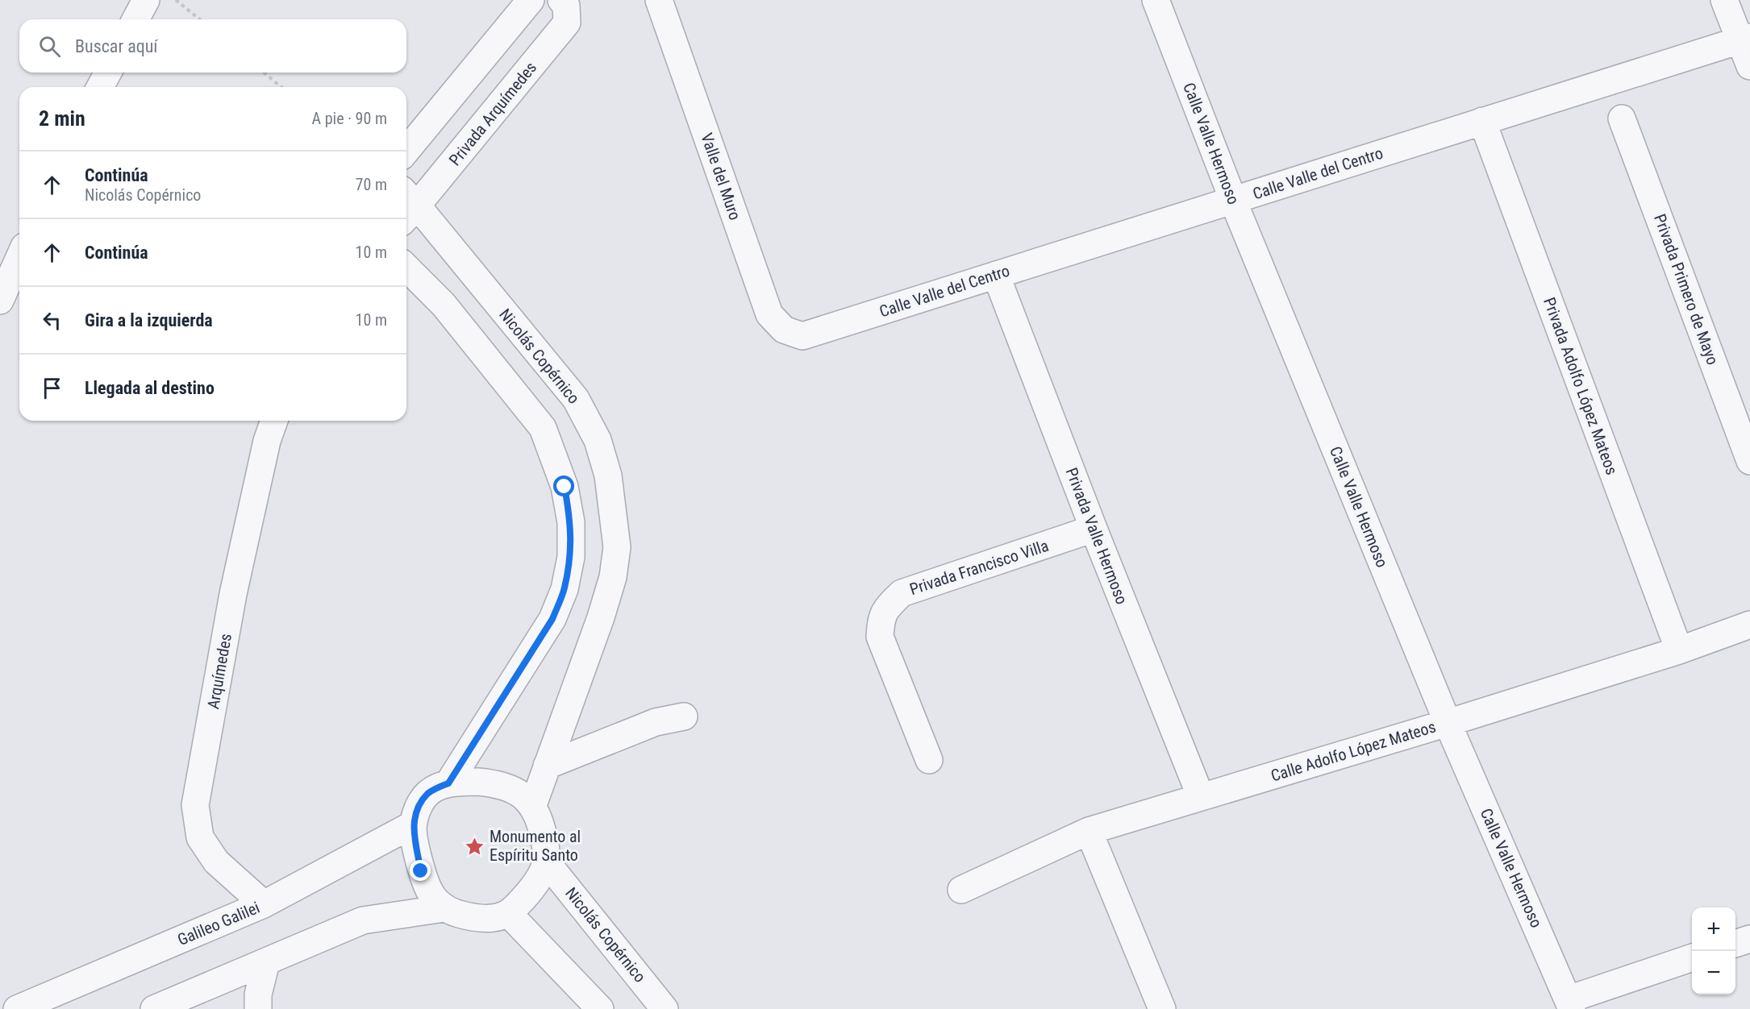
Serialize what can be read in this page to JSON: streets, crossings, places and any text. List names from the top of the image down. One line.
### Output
{"streets":{"street":["Privada Arquímedes","Calle Valle Hermoso","Calle Valle del Centro","Valle del Muro","Privada Primero de Mayo","Nicolás Copérnico","Privada Adolfo López Mateos","Privada Valle Hermoso","Privada Francisco Villa","Arquímedes","Calle Adolfo López Mateos","Galileo Galilei"]},"crossings":[["Privada Arquímedes","Nicolás Copérnico"],["Calle Valle Hermoso","Calle Valle del Centro"],["Calle Valle Hermoso","Calle Adolfo López Mateos"],["Calle Valle del Centro","Valle del Muro"],["Calle Valle del Centro","Privada Adolfo López Mateos"],["Calle Valle del Centro","Privada Valle Hermoso"],["Nicolás Copérnico","Galileo Galilei"],["Privada Adolfo López Mateos","Calle Adolfo López Mateos"],["Privada Valle Hermoso","Privada Francisco Villa"],["Privada Valle Hermoso","Calle Adolfo López Mateos"],["Arquímedes","Galileo Galilei"]],"places":{"place":["Monumento al Espíritu Santo"]},"page":{"search":"Buscar aquí","heading":["2 min","A pie · 90 m"],"list":[["Continúa","Nicolás Copérnico","70 m"],["Continúa","10 m"],["Gira a la izquierda","10 m"],"Llegada al destino"],"map_buttons":["+","−"]}}
